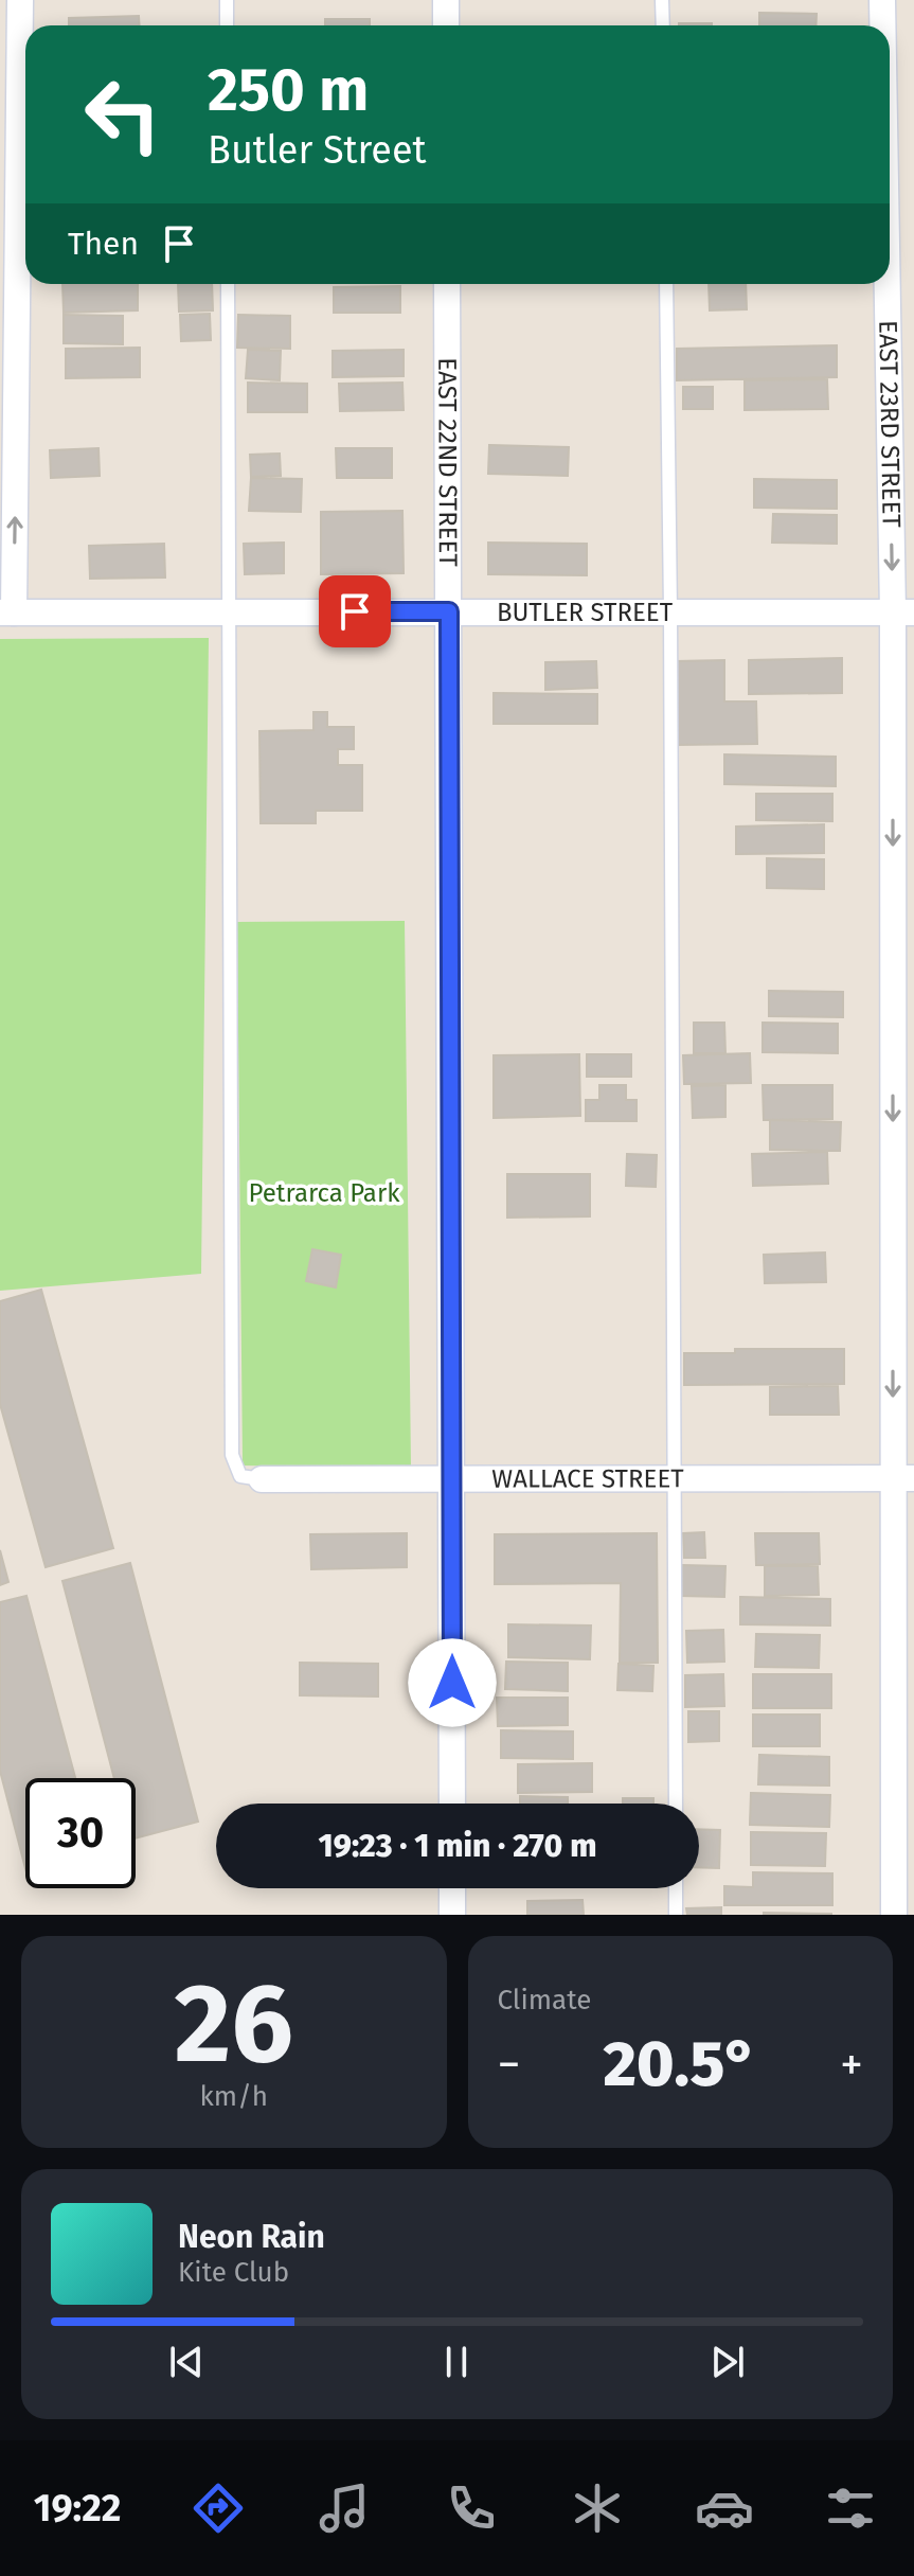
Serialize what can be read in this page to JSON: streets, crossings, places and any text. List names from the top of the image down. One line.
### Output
{"streets":{"street":["EAST 23RD STREET","EAST 22ND STREET","BUTLER STREET","WALLACE STREET"]},"crossings":[["EAST 23RD STREET","BUTLER STREET"],["EAST 23RD STREET","WALLACE STREET"],["EAST 22ND STREET","BUTLER STREET"],["EAST 22ND STREET","WALLACE STREET"]],"one_way":["EAST 23RD STREET"],"parks":["Petrarca Park"],"page":{"turn":["250 m","Butler Street"],"then":"Then","limit":"30","trip":"19:23 · 1 min · 270 m","tile":[["26","km/h"],"Climate"],"heat":["−","20.5°","+"],"song":["Neon Rain","Kite Club"],"tabs":"19:22"}}
